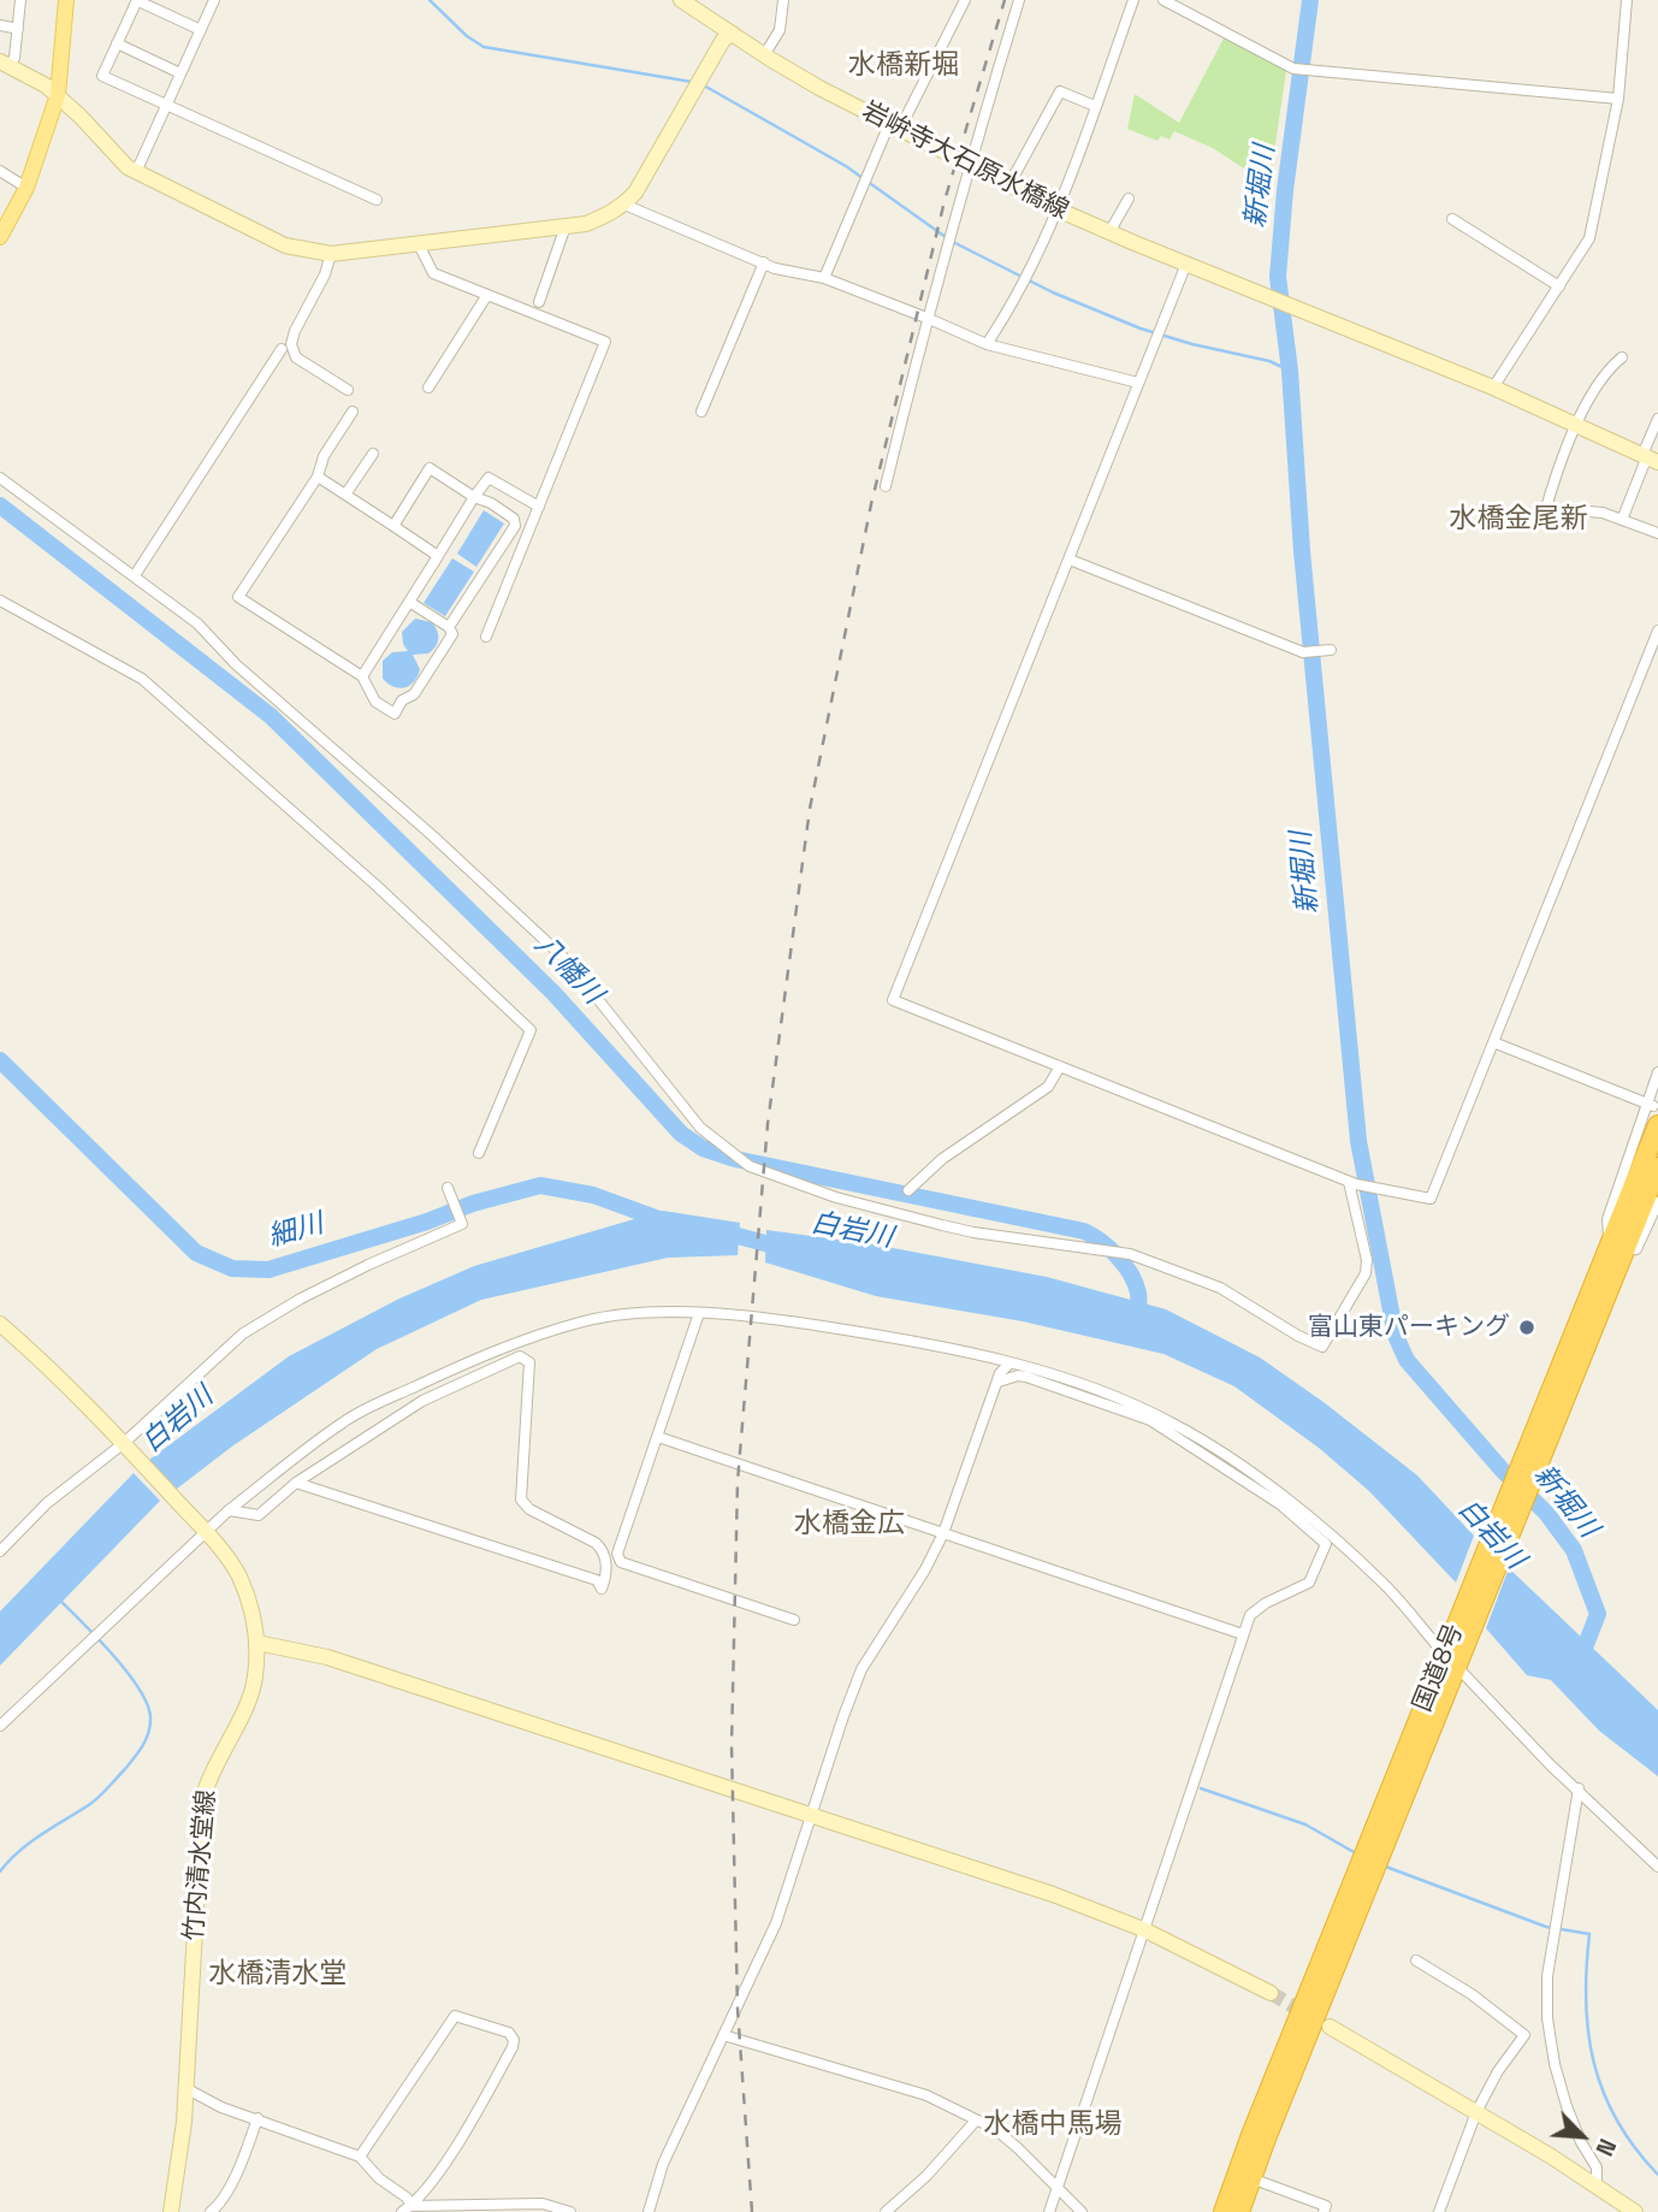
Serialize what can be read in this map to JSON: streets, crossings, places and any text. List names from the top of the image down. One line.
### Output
{"streets":{"highway":["国道8号"],"main road":["岩峅寺大石原水橋線","竹内清水堂線"]},"districts":["水橋新堀","水橋金尾新","水橋金広","水橋清水堂","水橋中馬場"],"water":["新堀川","八幡川","細川","白岩川"],"places":["富山東パーキング"],"north":"bottom right"}
